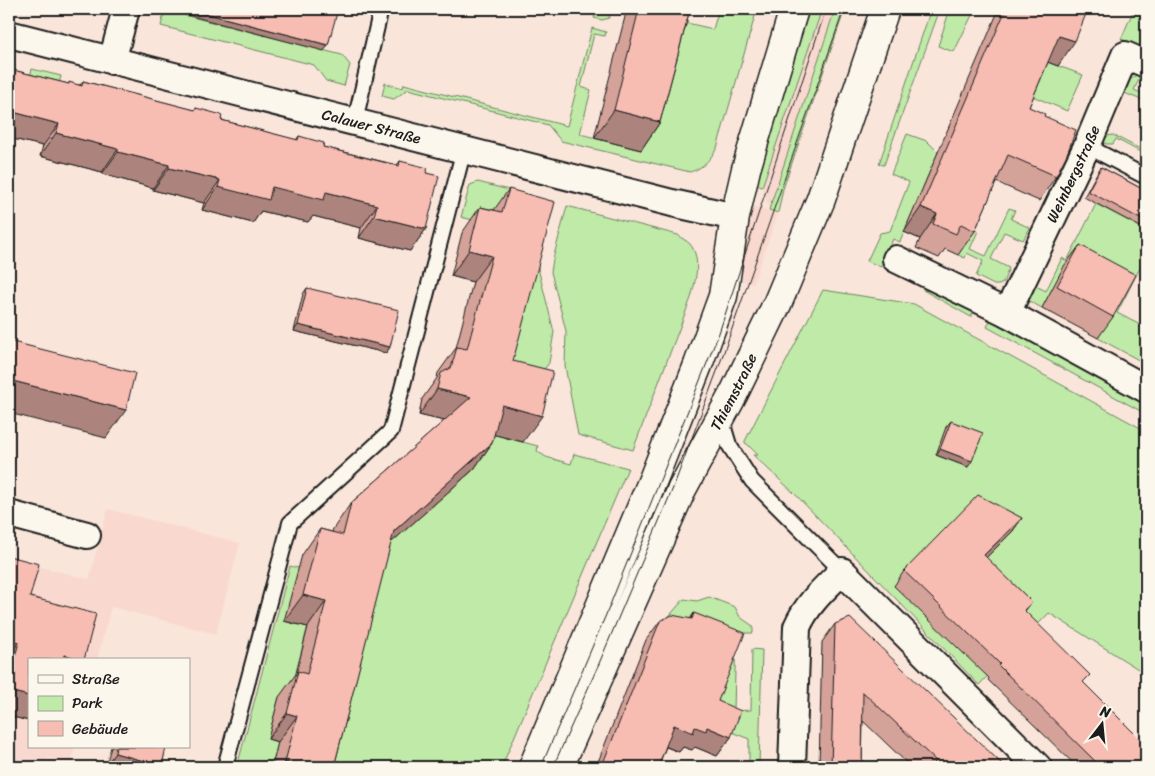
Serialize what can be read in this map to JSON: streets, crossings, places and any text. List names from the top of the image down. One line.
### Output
{"streets":{"main road":["Thiemstraße"],"street":["Calauer Straße","Weinbergstraße"]},"legend":["Straße","Park","Gebäude"],"north":"top"}
